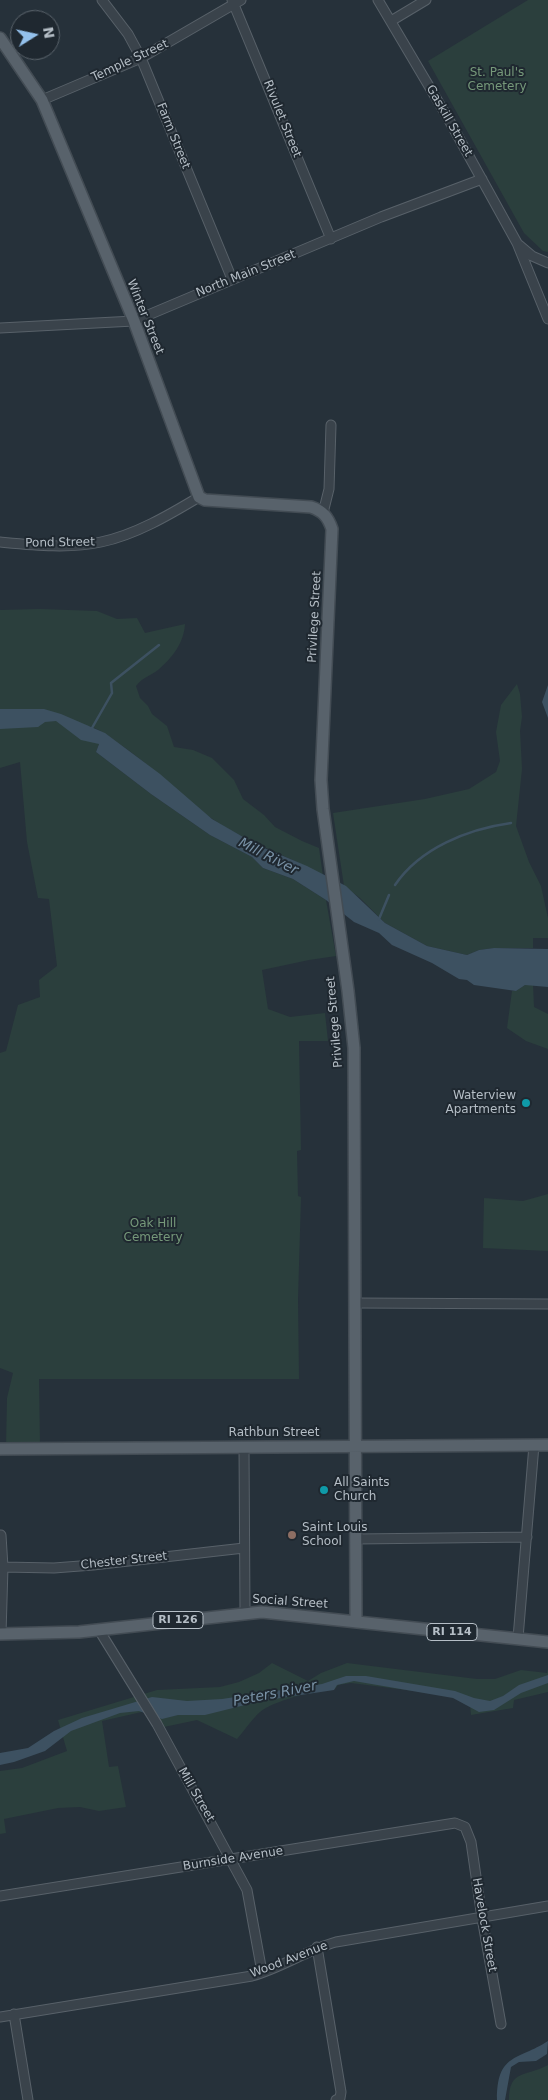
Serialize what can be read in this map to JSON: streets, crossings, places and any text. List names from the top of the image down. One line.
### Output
{"streets":{"main road":["Winter Street","Privilege Street","Rathbun Street","Social Street","RI 126","RI 114"],"street":["Temple Street","Rivulet Street","Gaskill Street","Farm Street","North Main Street","Pond Street","Chester Street","Mill Street","Burnside Avenue","Havelock Street","Wood Avenue"]},"crossings":[["Temple Street","Rivulet Street"],["Temple Street","Farm Street"],["Temple Street","Winter Street"],["Rivulet Street","North Main Street"],["Gaskill Street","North Main Street"],["Farm Street","North Main Street"],["North Main Street","Winter Street"],["Winter Street","Pond Street"],["Privilege Street","Rathbun Street"],["Privilege Street","Social Street"],["Social Street","Mill Street"],["Mill Street","Burnside Avenue"],["Mill Street","Wood Avenue"],["Burnside Avenue","Havelock Street"],["Havelock Street","Wood Avenue"]],"water":["Mill River","Peters River"],"parks":["St. Paul's Cemetery","Oak Hill Cemetery"],"places":["Waterview Apartments","All Saints Church","Saint Louis School"],"north":"right"}
